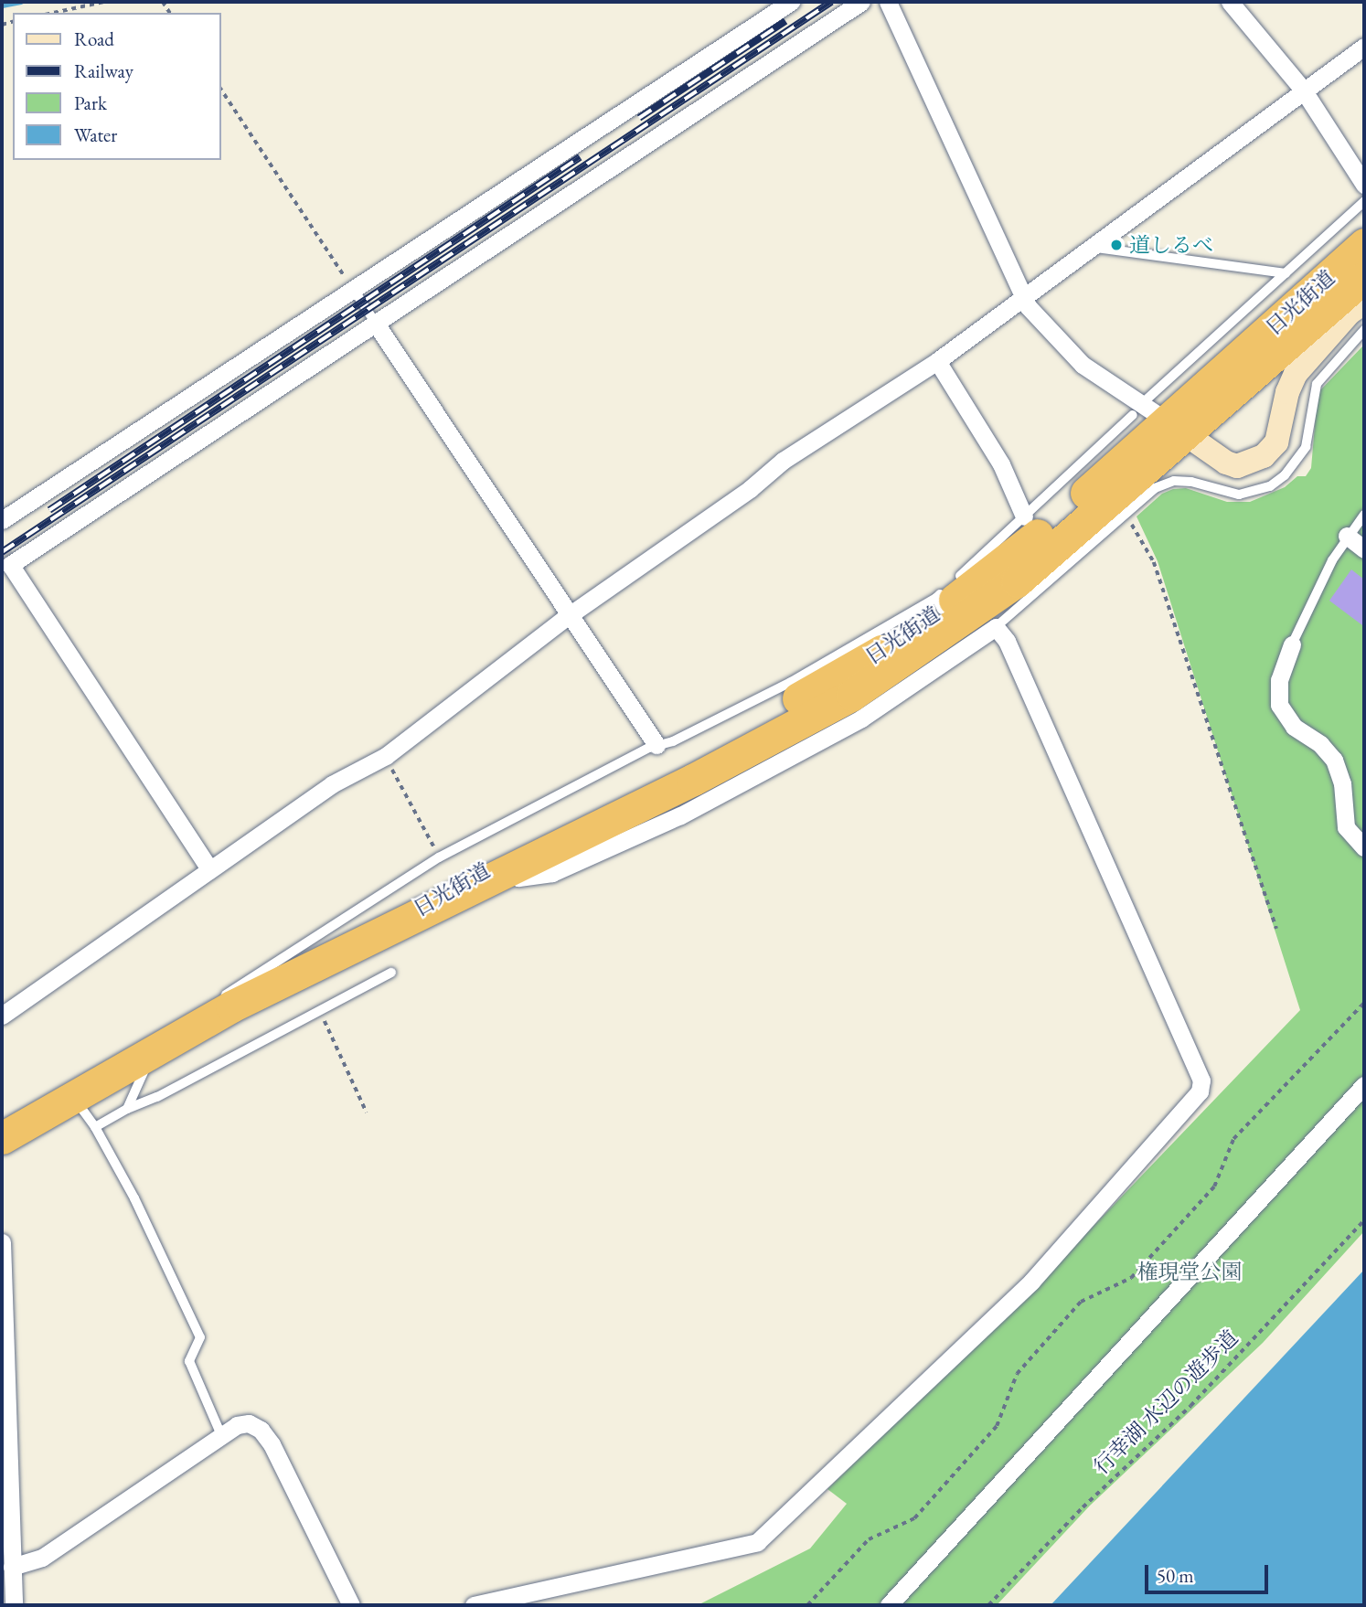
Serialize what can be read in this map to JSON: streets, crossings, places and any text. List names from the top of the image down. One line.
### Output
{"streets":{"highway":["日光街道"],"path":["行幸湖 水辺の遊歩道"]},"parks":["権現堂公園"],"places":["道しるべ"],"legend":["Road","Railway","Park","Water"],"scale_bar":"50 m"}
